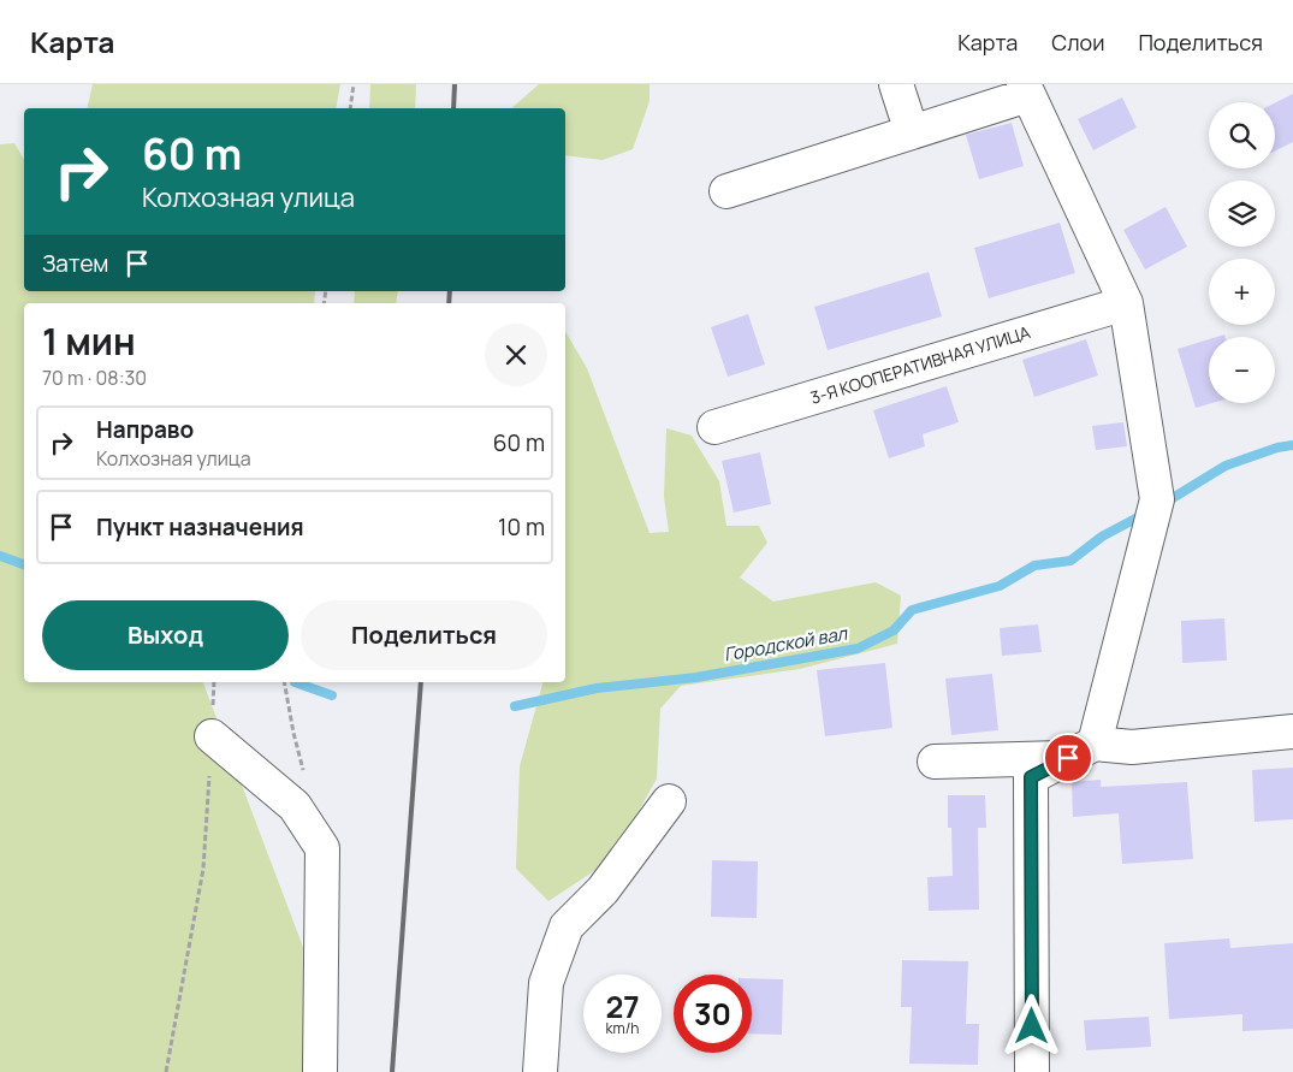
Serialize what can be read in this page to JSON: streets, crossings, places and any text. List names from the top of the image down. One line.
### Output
{"streets":{"street":["3-Я КООПЕРАТИВНАЯ УЛИЦА"]},"water":["Городской вал"],"page":{"header":"Карта","nav":["Карта","Слои","Поделиться"],"map_buttons":["+","−"],"turn":["60 m","Колхозная улица"],"then":"Затем","heading":["1 мин","70 m · 08:30"],"list":[{"name":"Направо","note":"Колхозная улица","value":"60 m"},{"name":"Пункт назначения","value":"10 m"}],"buttons":["Выход","Поделиться"],"speed":"27 km/h","limit":"30"}}
